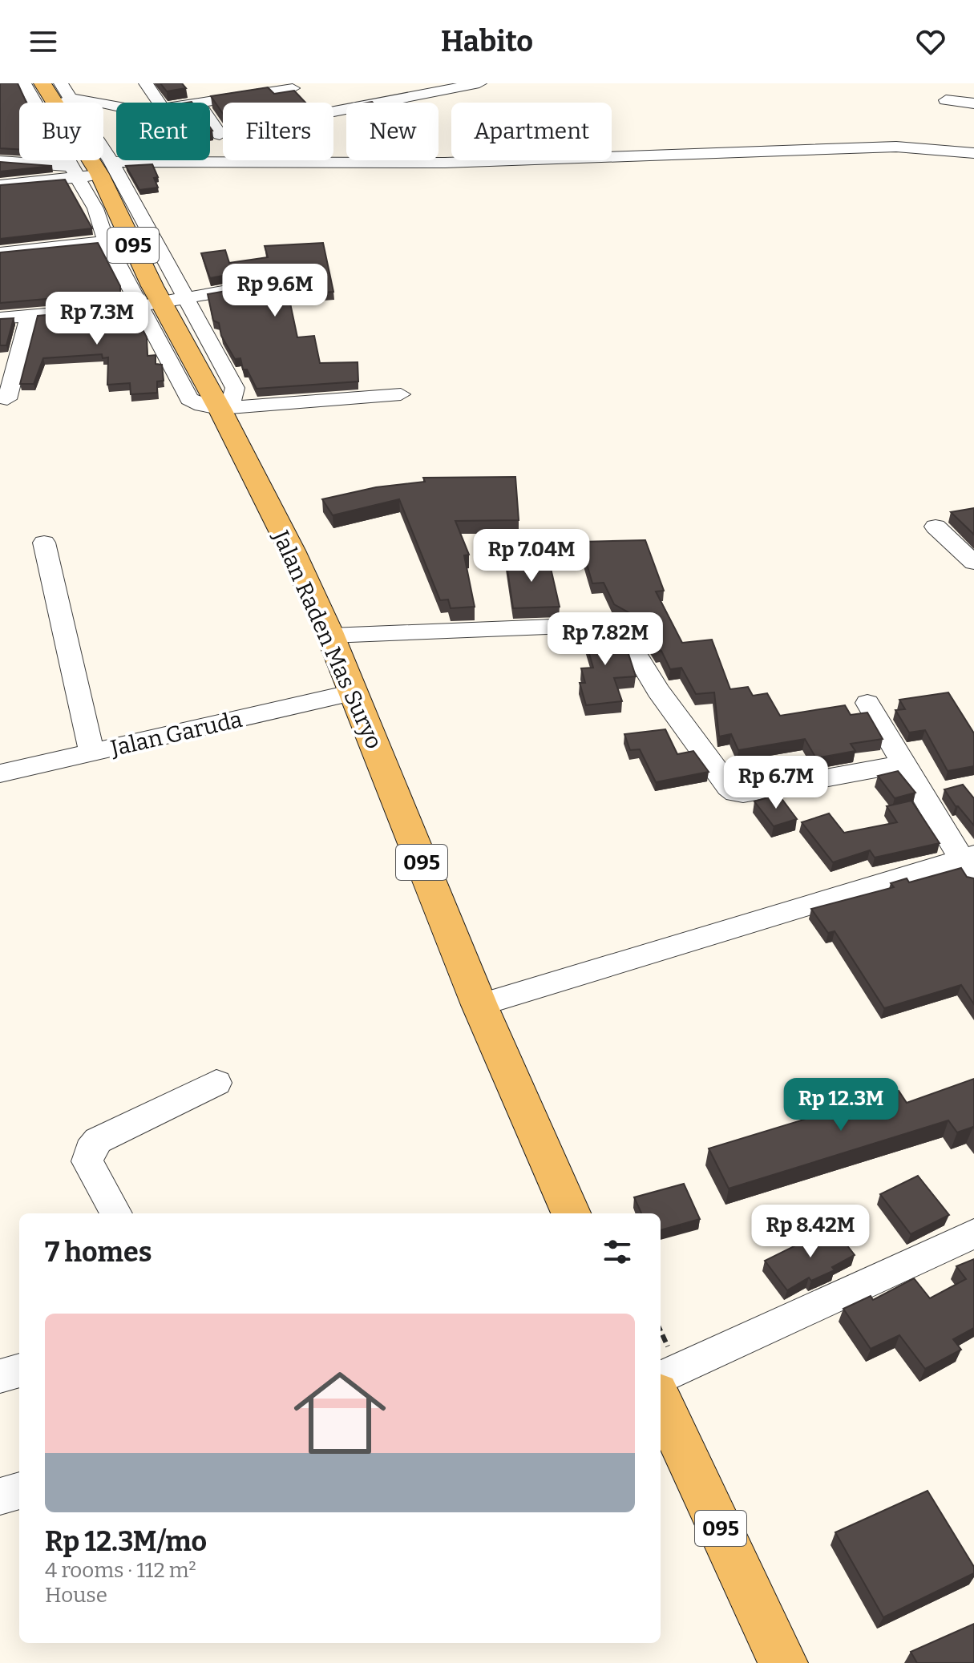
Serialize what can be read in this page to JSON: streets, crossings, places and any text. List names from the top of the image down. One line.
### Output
{"streets":{"main road":["095","Jalan Raden Mas Suryo"],"street":["Jalan Garuda"]},"crossings":[["Jalan Raden Mas Suryo","Jalan Garuda"]],"page":{"header":"Habito","chip":["Buy","Rent","Filters","New","Apartment"],"price":["Rp 9.6M","Rp 7.3M","Rp 7.04M","Rp 7.82M","Rp 6.7M","Rp 12.3M","Rp 8.42M"],"heading":"7 homes","list":[{"name":"Rp 12.3M/mo","note":"4 rooms · 112 m² · House"}]}}
